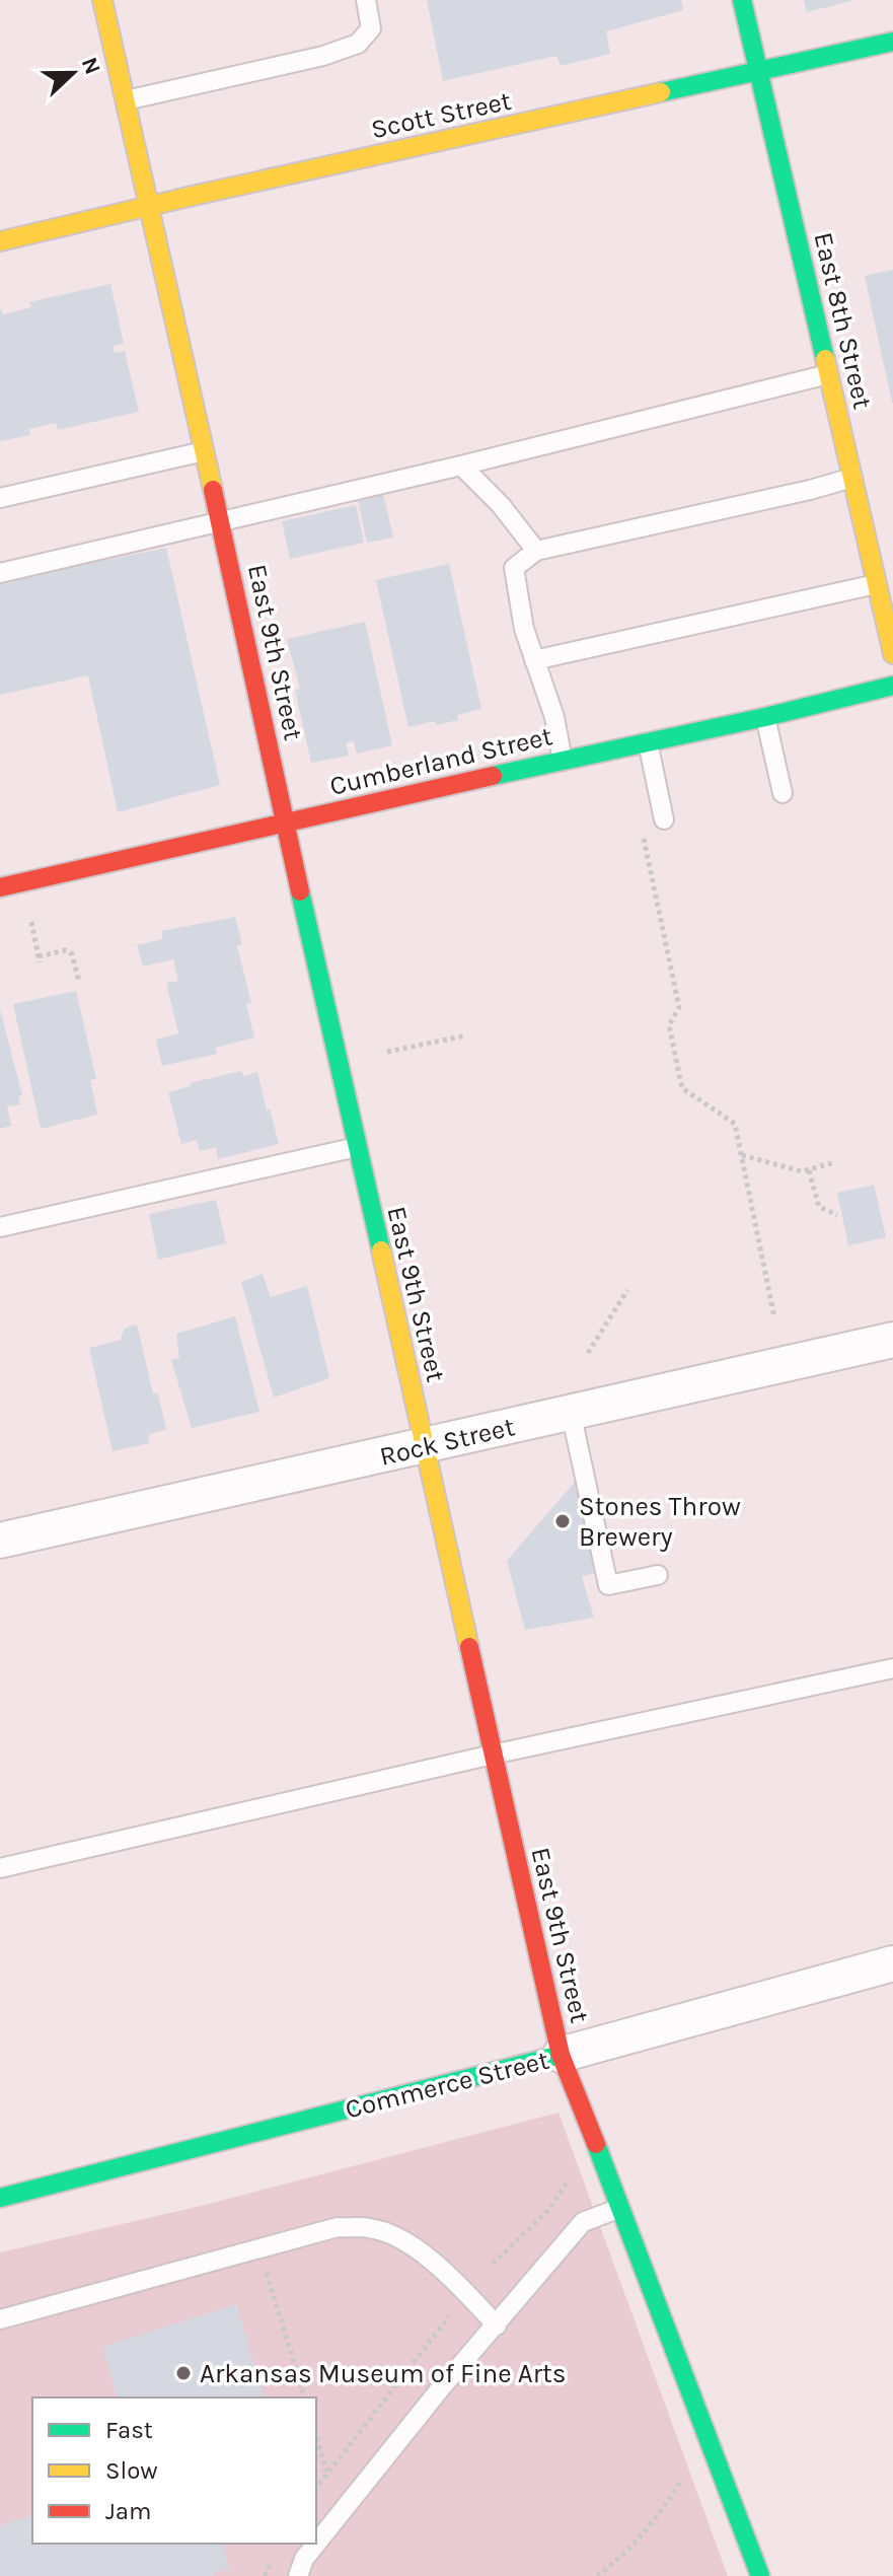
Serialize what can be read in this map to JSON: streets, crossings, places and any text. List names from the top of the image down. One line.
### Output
{"streets":{"main road":["Scott Street","East 8th Street","East 9th Street","Cumberland Street","Commerce Street"],"street":["Rock Street"]},"crossings":[["Scott Street","East 8th Street"],["Scott Street","East 9th Street"],["East 9th Street","Cumberland Street"],["East 9th Street","Rock Street"],["East 9th Street","Commerce Street"]],"places":["Stones Throw Brewery","Arkansas Museum of Fine Arts"],"legend":["Fast","Slow","Jam"],"north":"right"}
